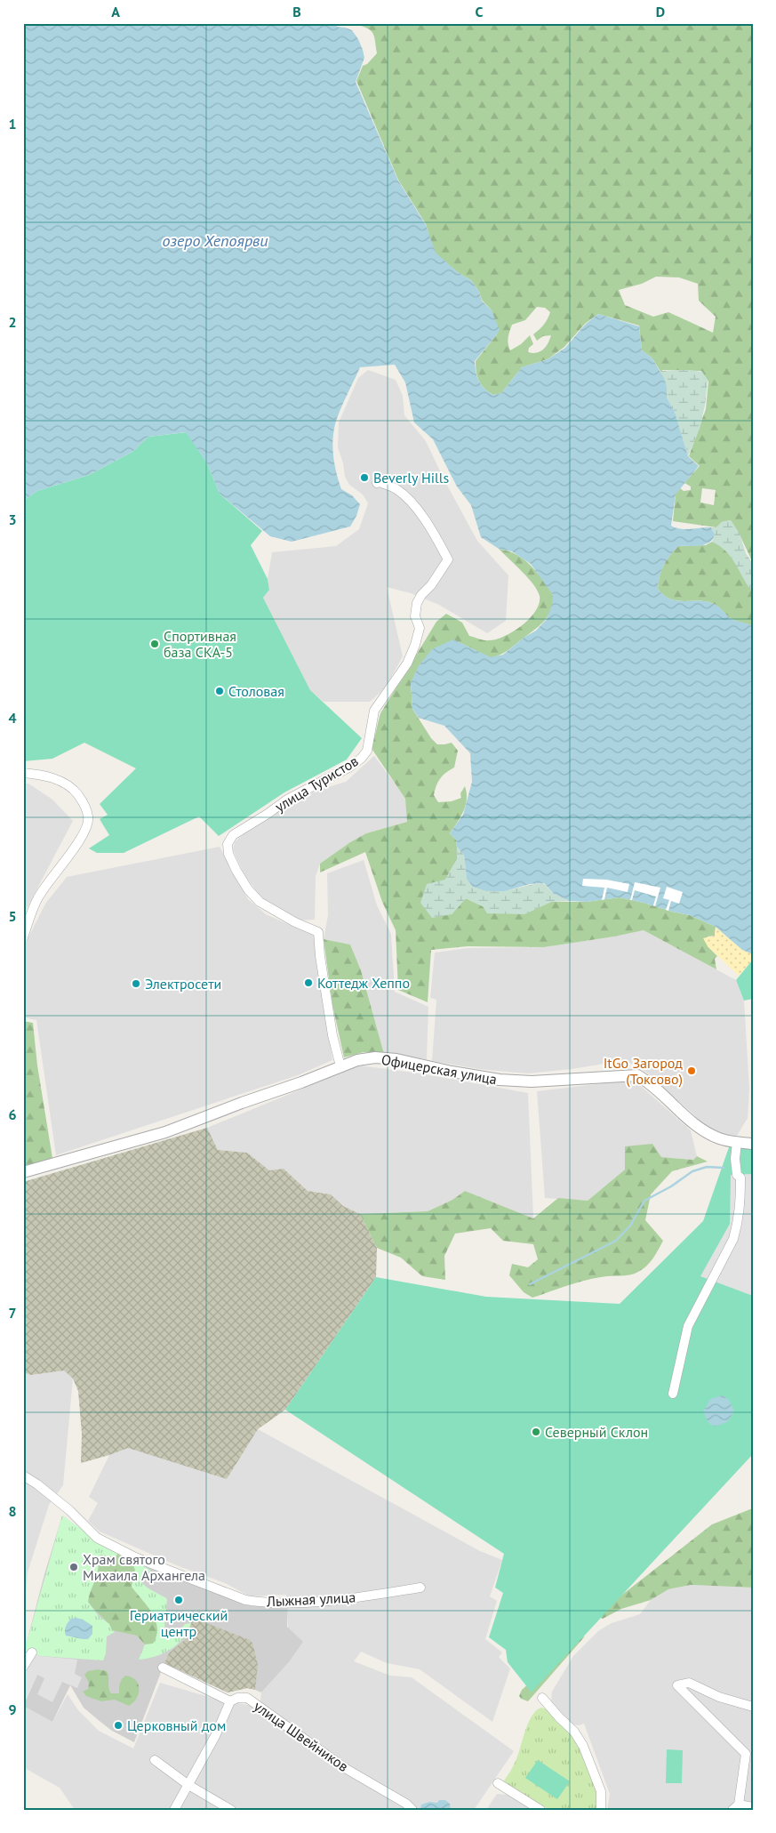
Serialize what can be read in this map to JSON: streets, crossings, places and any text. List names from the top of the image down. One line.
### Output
{"streets":{"street":["улица Туристов","Офицерская улица","Лыжная улица","улица Швейников"]},"crossings":[["улица Туристов","Офицерская улица"]],"water":["озеро Хепоярви"],"places":["Beverly Hills","Спортивная база СКА-5","Столовая","Коттедж Хеппо","Электросети","ItGo Загород (Токсово)","Северный Склон","Храм святого Михаила Архангела","Гериатрический центр","Церковный дом"],"grid":{"columns":["A","B","C","D"],"rows":["1","2","3","4","5","6","7","8","9"]}}
